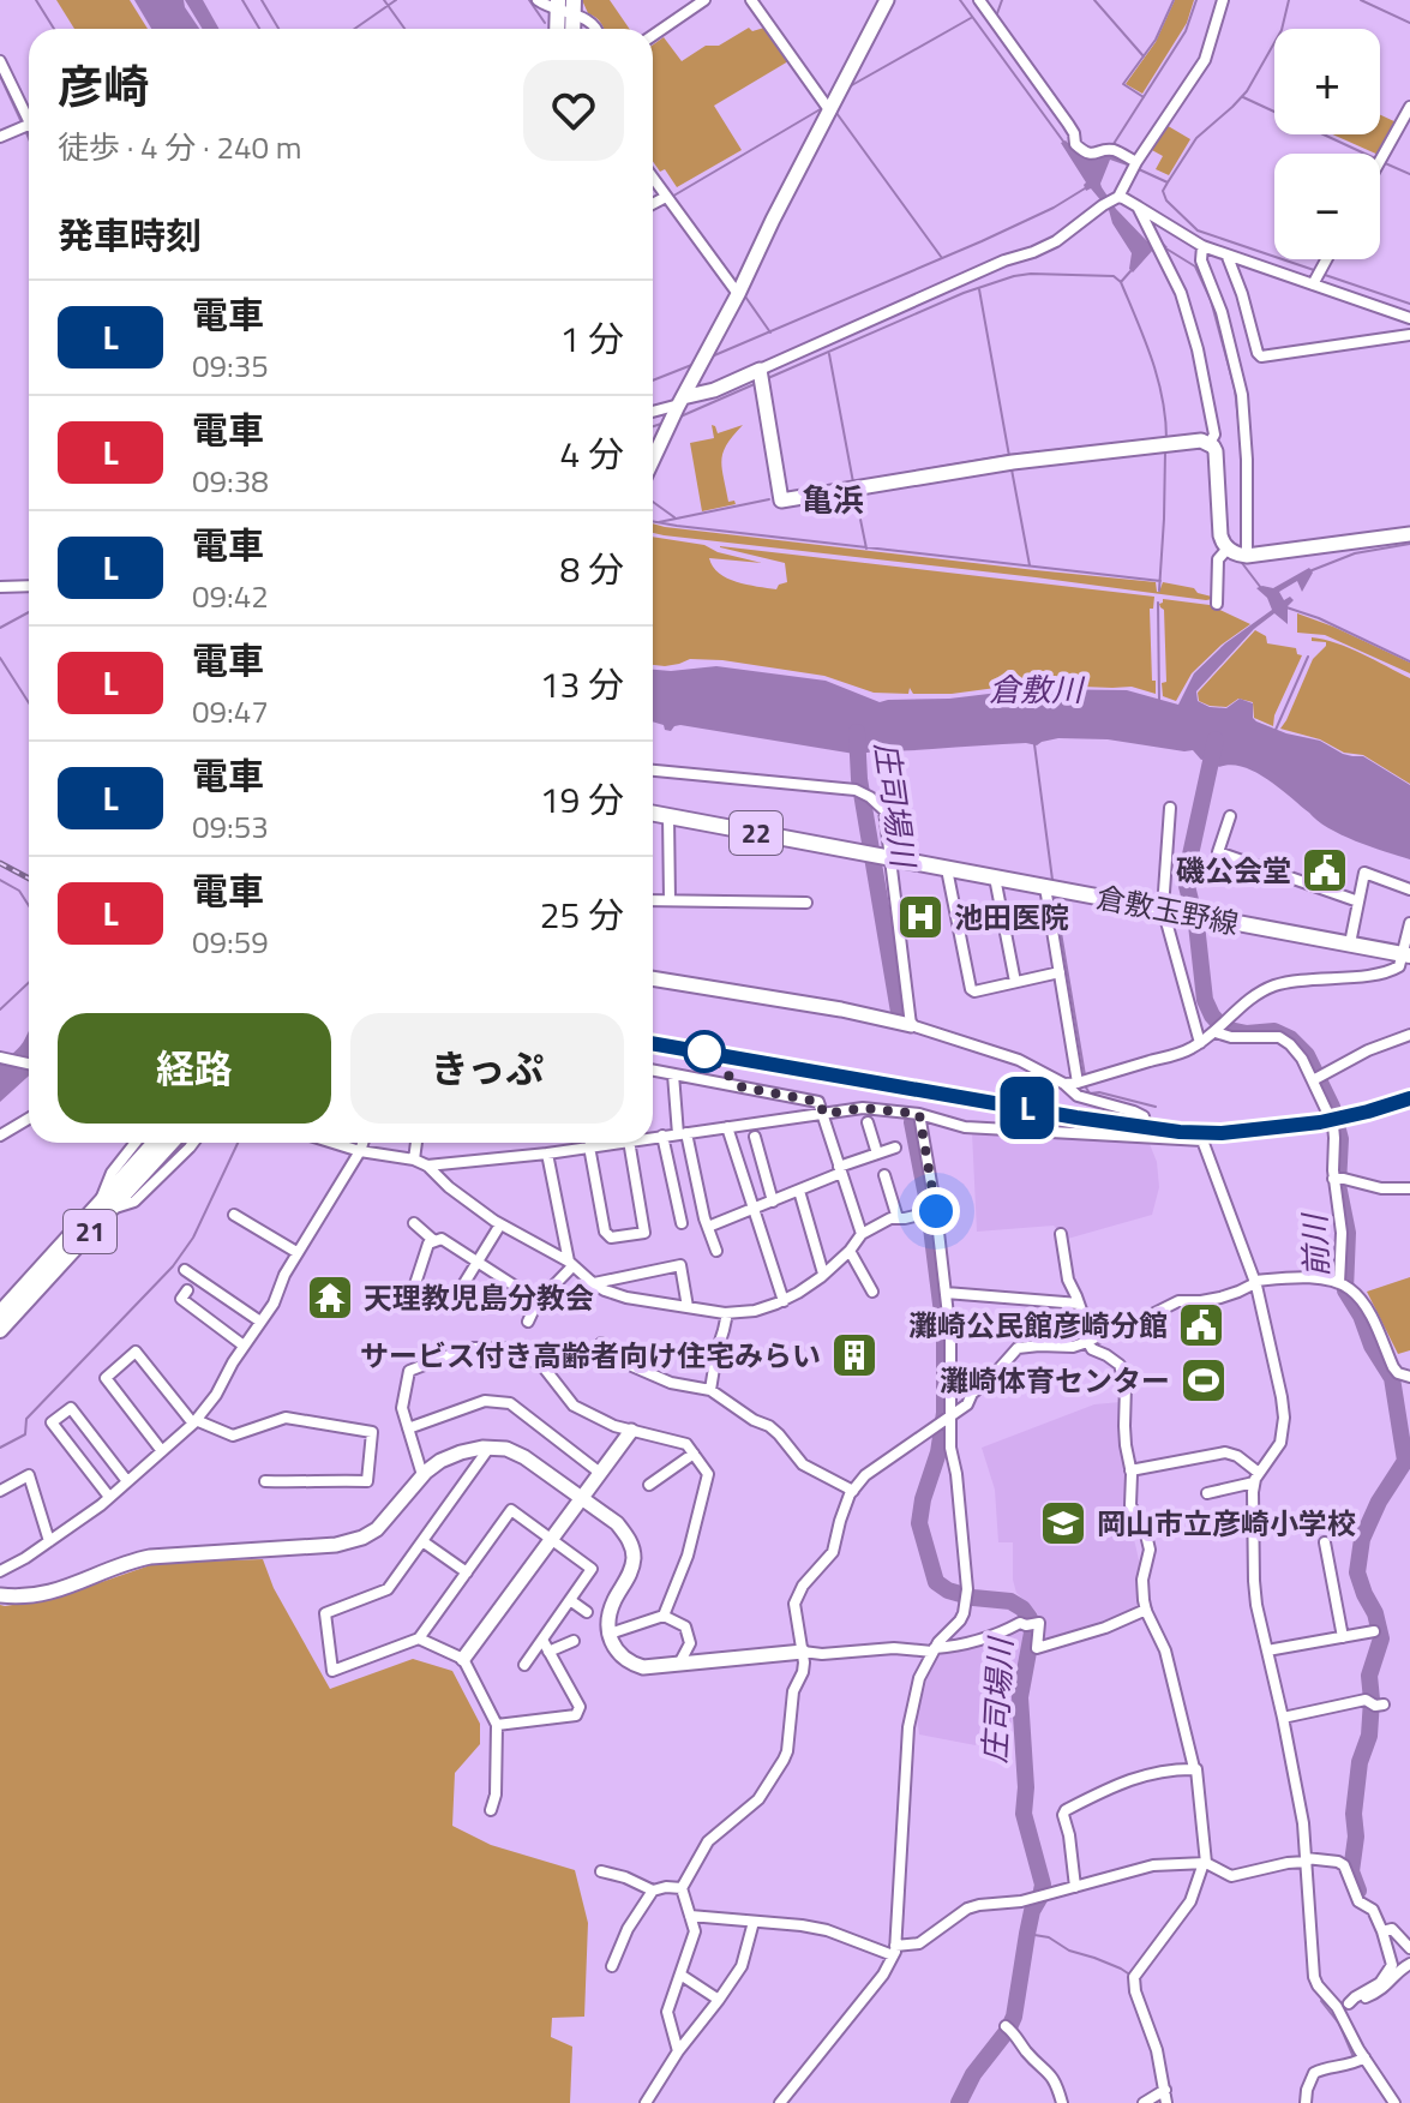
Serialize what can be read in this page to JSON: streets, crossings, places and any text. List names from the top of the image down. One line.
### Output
{"streets":{"main road":["22","倉敷玉野線","21"]},"districts":["亀浜"],"water":["倉敷川","庄司場川","前川"],"places":{"public building":["磯公会堂","灘崎公民館彦崎分館"],"hospital":["池田医院"],"temple":["天理教児島分教会"],"building":["サービス付き高齢者向け住宅みらい"],"sports":["灘崎体育センター"],"school or university":["岡山市立彦崎小学校"]},"page":{"on_map":"L","map_buttons":["+","−"],"heading":[["彦崎","徒歩 · 4 分 · 240 m"],"発車時刻"],"list":[{"mark":"L","name":"電車","note":"09:35","value":"1 分"},{"mark":"L","name":"電車","note":"09:38","value":"4 分"},{"mark":"L","name":"電車","note":"09:42","value":"8 分"},{"mark":"L","name":"電車","note":"09:47","value":"13 分"},{"mark":"L","name":"電車","note":"09:53","value":"19 分"},{"mark":"L","name":"電車","note":"09:59","value":"25 分"}],"buttons":["経路","きっぷ"]}}
